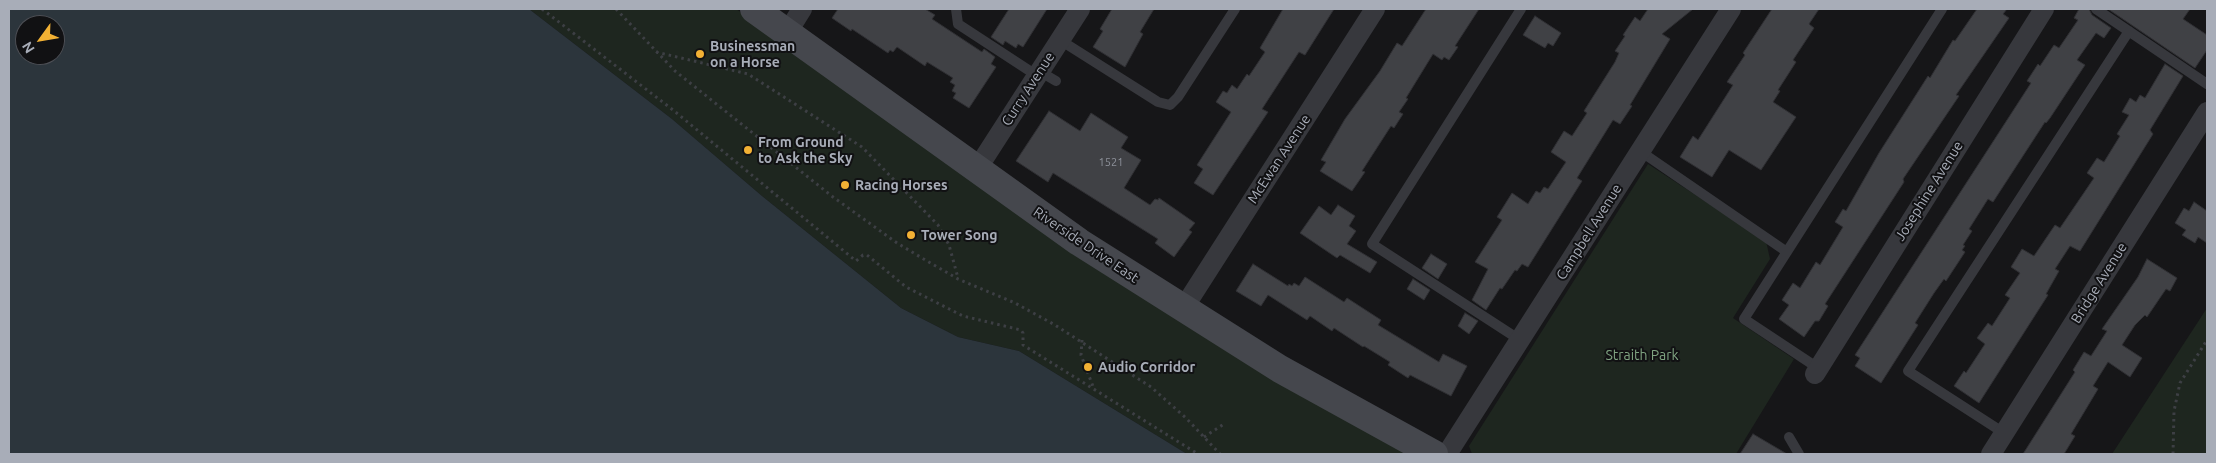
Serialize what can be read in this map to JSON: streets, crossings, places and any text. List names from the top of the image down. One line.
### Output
{"streets":{"main road":["Riverside Drive East"],"street":["Curry Avenue","McEwan Avenue","Josephine Avenue","Campbell Avenue","Bridge Avenue"]},"crossings":[["Curry Avenue","Riverside Drive East"],["McEwan Avenue","Riverside Drive East"]],"parks":["Straith Park"],"places":["Businessman on a Horse","From Ground to Ask the Sky","Racing Horses","Tower Song","Audio Corridor"],"house_numbers":["1521"],"north":"bottom left"}
